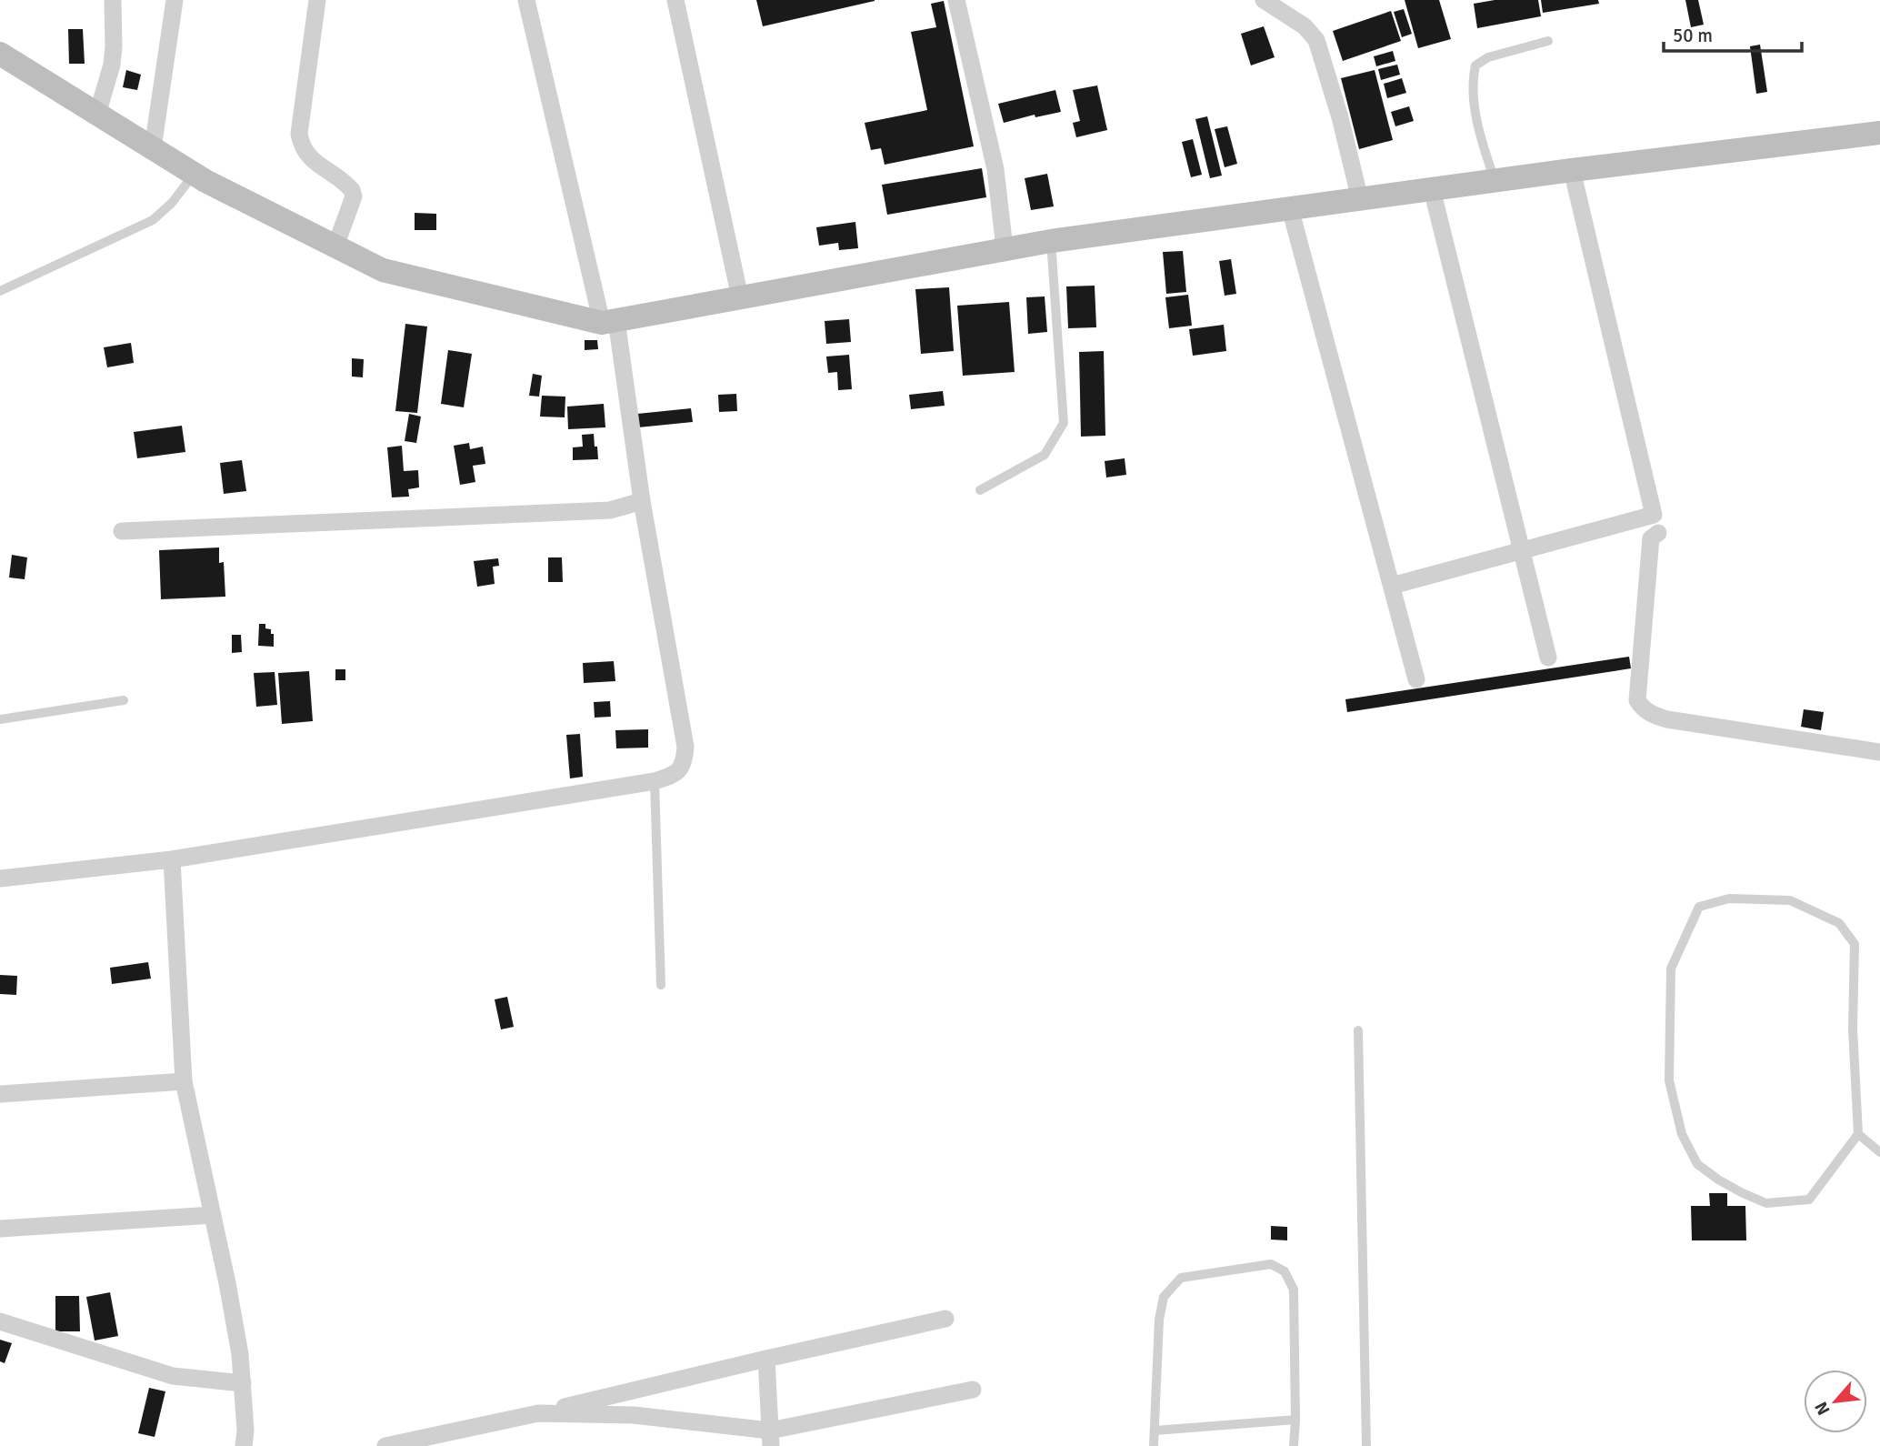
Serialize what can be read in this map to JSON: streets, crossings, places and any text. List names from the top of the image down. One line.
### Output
{"scale_bar":"50 m","north":"bottom left"}
